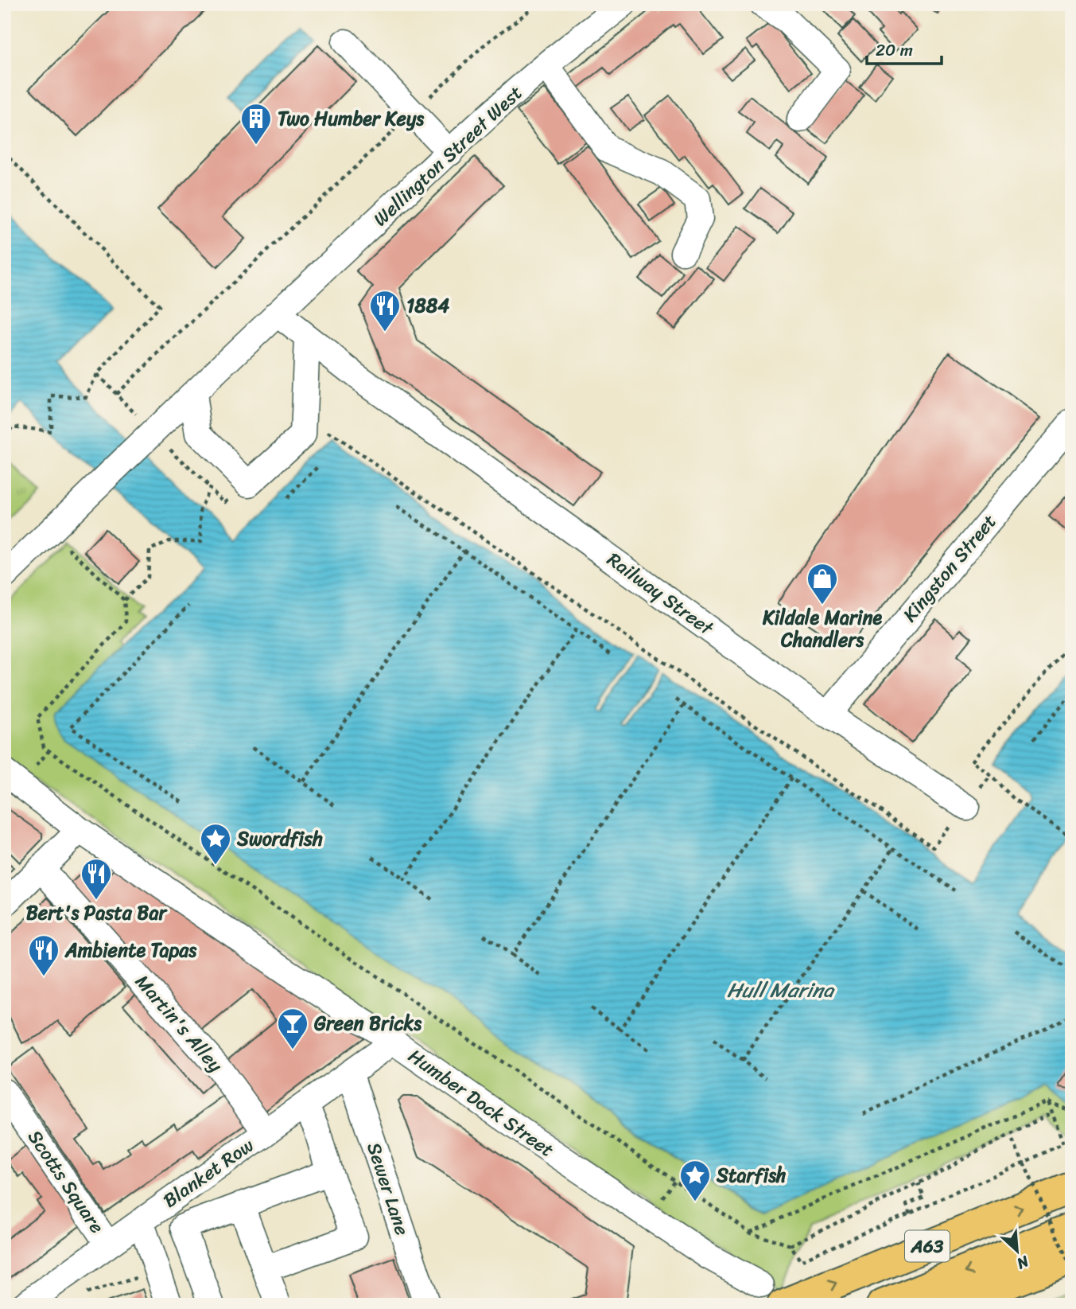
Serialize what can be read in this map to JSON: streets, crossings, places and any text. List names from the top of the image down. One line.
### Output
{"streets":{"highway":["A63"],"street":["Wellington Street West","Kingston Street","Railway Street","Martin's Alley","Humber Dock Street","Blanket Row","Scotts Square","Sewer Lane"]},"crossings":[["Kingston Street","Railway Street"],["Martin's Alley","Blanket Row"],["Humber Dock Street","Blanket Row"],["Humber Dock Street","A63"],["Blanket Row","Scotts Square"],["Blanket Row","Sewer Lane"]],"water":["Hull Marina"],"places":{"building":["Two Humber Keys"],"restaurant":["1884","Bert's Pasta Bar","Ambiente Tapas"],"shop":["Kildale Marine Chandlers"],"place":["Swordfish","Starfish"],"bar":["Green Bricks"]},"scale_bar":"20 m","north":"bottom right"}
